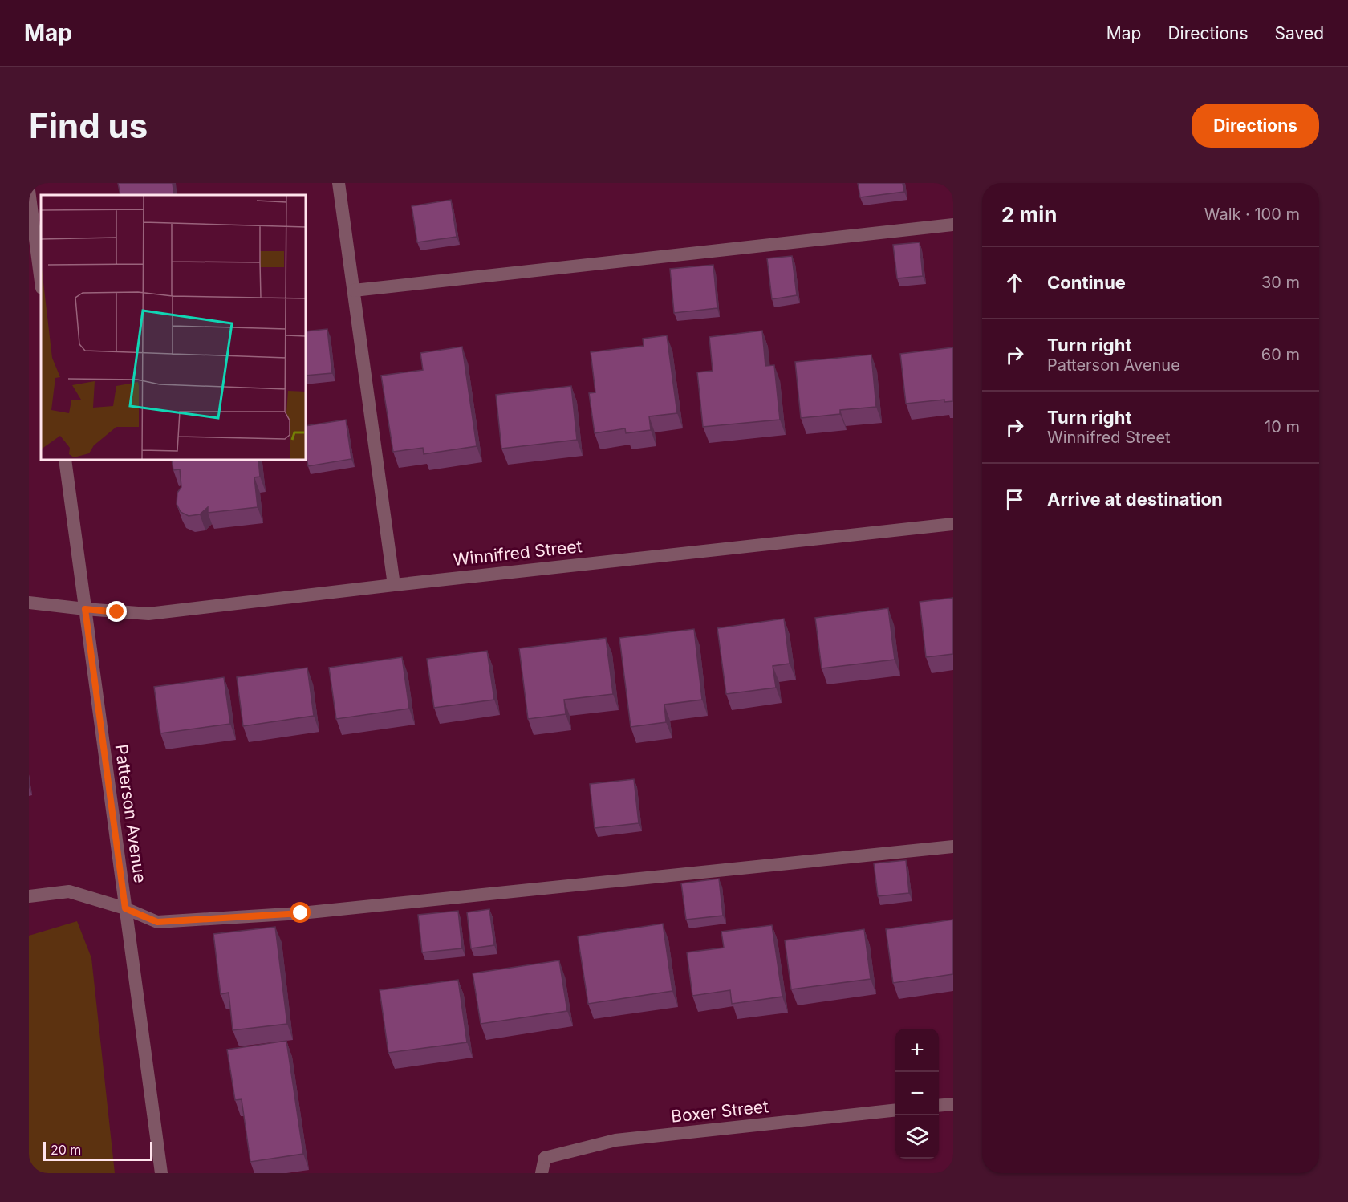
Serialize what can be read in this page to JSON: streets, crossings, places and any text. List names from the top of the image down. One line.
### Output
{"streets":{"street":["Winnifred Street","Patterson Avenue","Boxer Street"]},"crossings":[["Winnifred Street","Patterson Avenue"]],"scale_bar":"20 m","page":{"header":"Map","nav":["Map","Directions","Saved"],"buttons":"Directions","title":"Find us","heading":["2 min","Walk · 100 m"],"list":[["Continue","30 m"],["Turn right","Patterson Avenue","60 m"],["Turn right","Winnifred Street","10 m"],"Arrive at destination"],"map_buttons":["+","−"],"scale":"20 m"}}
